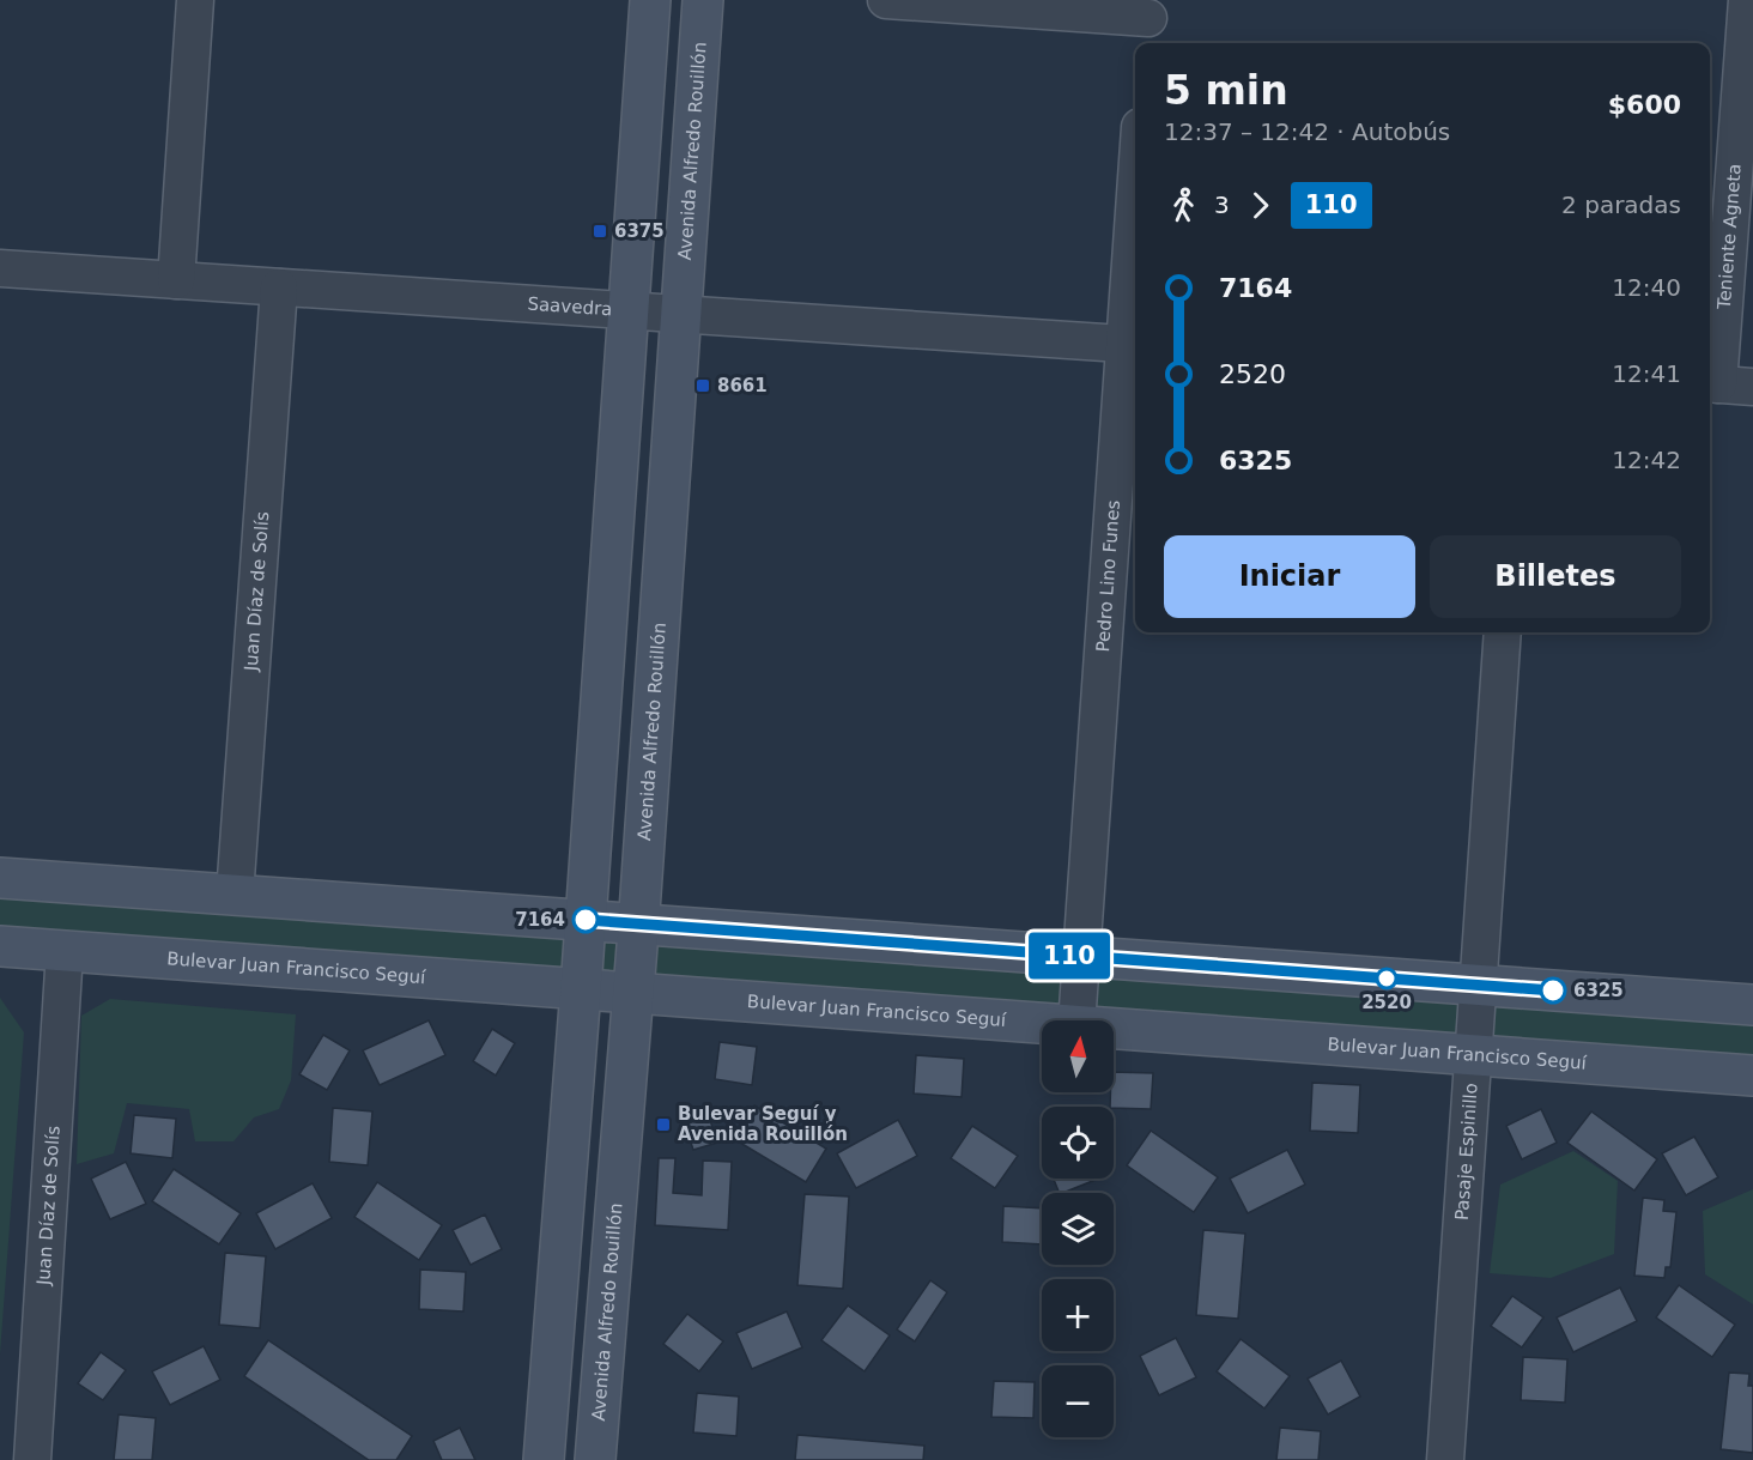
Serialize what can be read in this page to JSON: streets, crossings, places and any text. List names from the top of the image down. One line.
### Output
{"streets":{"main road":["Avenida Alfredo Rouillón","Bulevar Juan Francisco Seguí"],"street":["Teniente Agneta","Saavedra","Pedro Lino Funes","Juan Díaz de Solís","Pasaje Espinillo"]},"crossings":[["Avenida Alfredo Rouillón","Saavedra"],["Avenida Alfredo Rouillón","Bulevar Juan Francisco Seguí"],["Saavedra","Pedro Lino Funes"],["Saavedra","Juan Díaz de Solís"],["Juan Díaz de Solís","Bulevar Juan Francisco Seguí"],["Bulevar Juan Francisco Seguí","Pasaje Espinillo"]],"places":{"transit":["6375","8661","Bulevar Seguí y Avenida Rouillón"],"other":["7164","2520","6325"]},"lines":["bus line 110"],"north":"top","page":{"on_map":"110","heading":["5 min","12:37 – 12:42 · Autobús","$600"],"legs":["3","110","2 paradas"],"list":[{"name":"7164","value":"12:40"},{"name":"2520","value":"12:41"},{"name":"6325","value":"12:42"}],"buttons":["Iniciar","Billetes"],"map_buttons":["+","−"]}}
